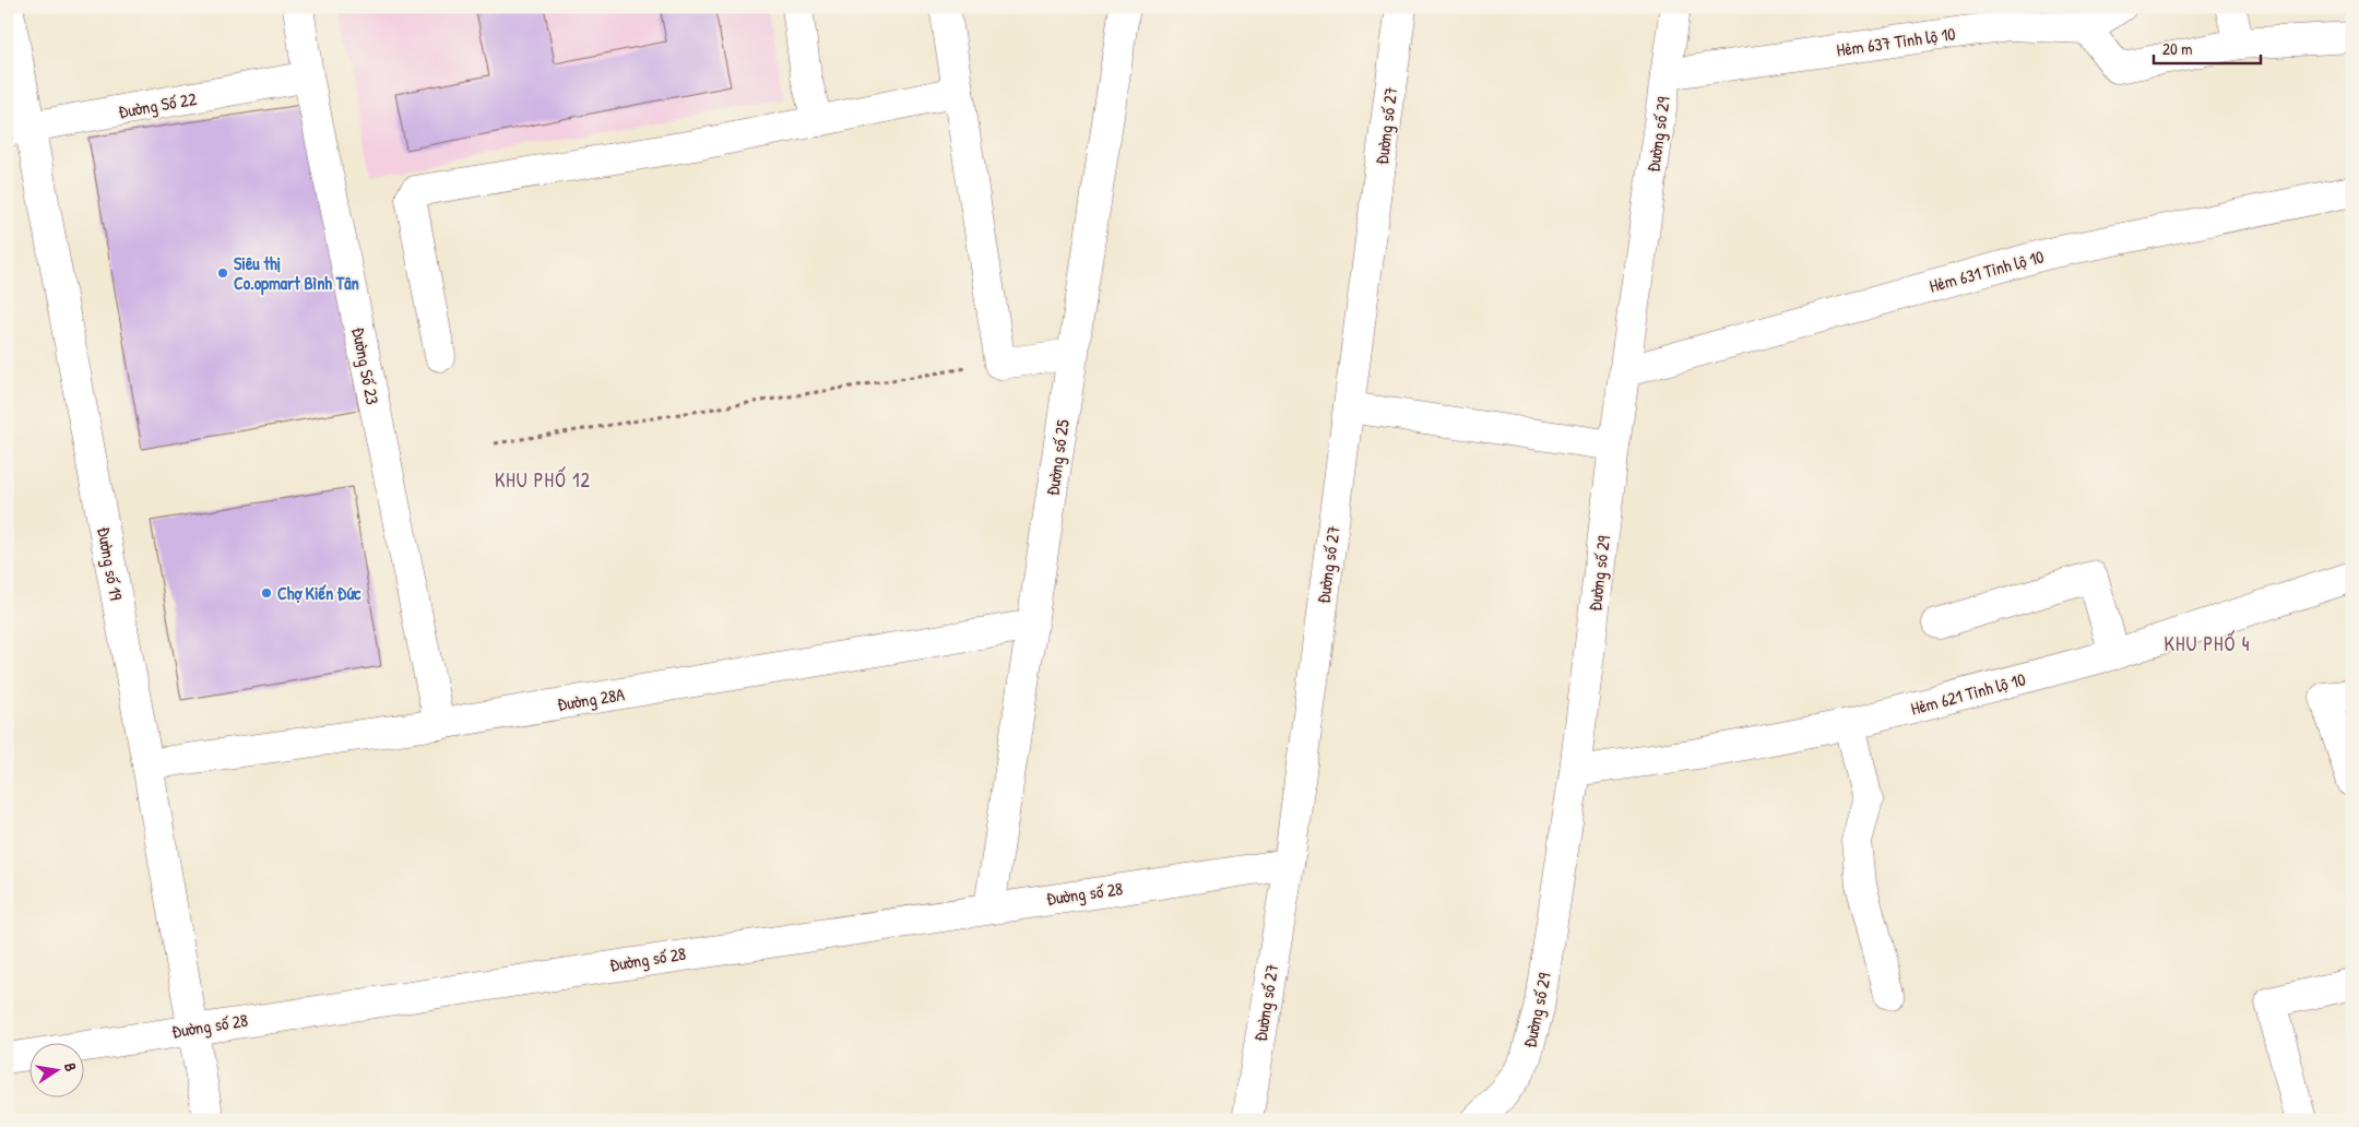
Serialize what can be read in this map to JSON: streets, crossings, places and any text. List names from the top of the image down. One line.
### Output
{"streets":{"street":["Hẻm 637 Tỉnh lộ 10","Đường Số 22","Đường số 27","Đường số 29","Hẻm 631 Tỉnh lộ 10","Đường Số 23","Đường số 25","Đường số 19","Hẻm 621 Tỉnh lộ 10","Đường 28A","Đường số 28"]},"crossings":[["Hẻm 637 Tỉnh lộ 10","Đường số 29"],["Đường Số 22","Đường Số 23"],["Đường Số 22","Đường số 19"],["Đường số 27","Đường số 28"],["Đường số 29","Hẻm 631 Tỉnh lộ 10"],["Đường số 29","Hẻm 621 Tỉnh lộ 10"],["Đường Số 23","Đường 28A"],["Đường số 25","Đường 28A"],["Đường số 25","Đường số 28"],["Đường số 19","Đường 28A"],["Đường số 19","Đường số 28"]],"districts":["KHU PHỐ 12","KHU PHỐ 4"],"places":["Siêu thị Co.opmart Bình Tân","Chợ Kiến Đức"],"scale_bar":"20 m","north":"right"}
